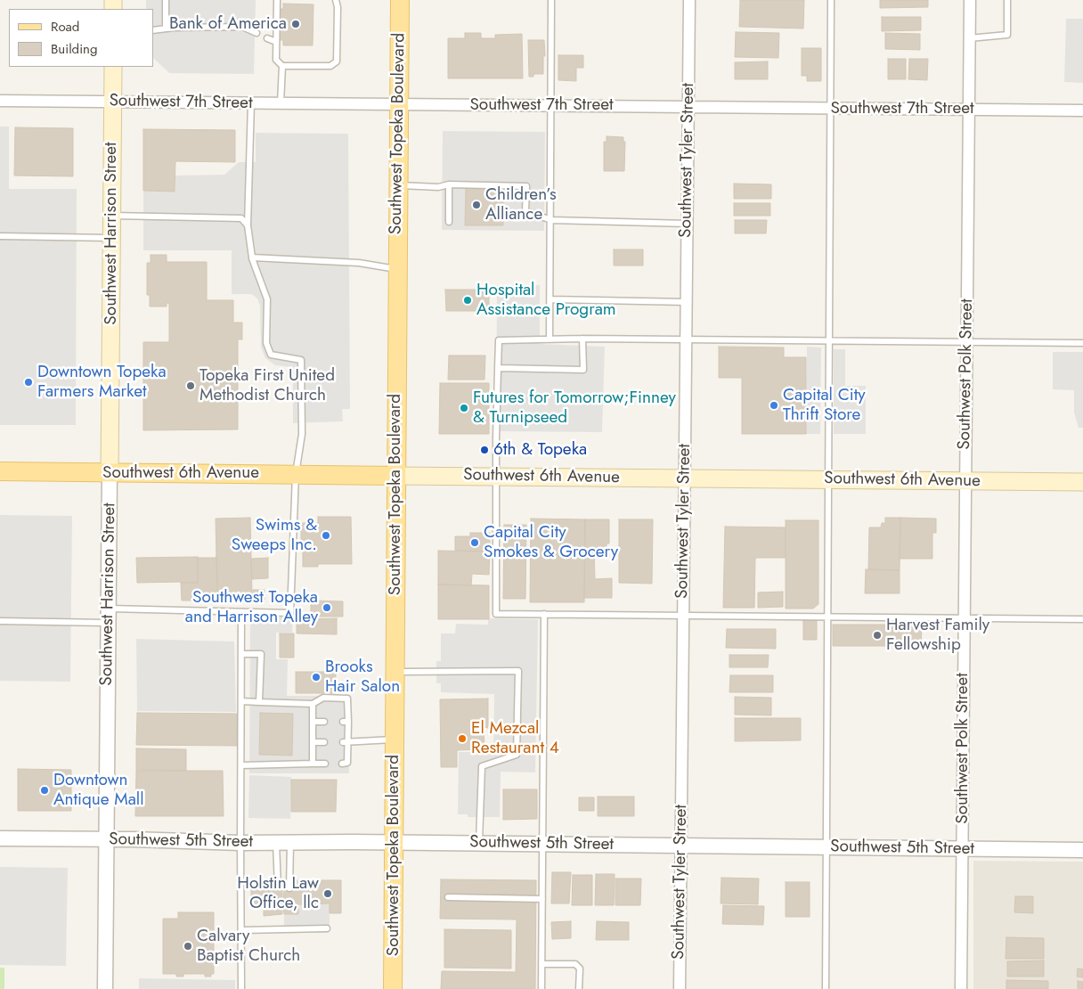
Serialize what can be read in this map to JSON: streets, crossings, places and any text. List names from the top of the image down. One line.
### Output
{"streets":{"main road":["Southwest Topeka Boulevard","Southwest Harrison Street","Southwest 6th Avenue"],"street":["Southwest 7th Street","Southwest Tyler Street","Southwest Polk Street","Southwest 5th Street"]},"crossings":[["Southwest 7th Street","Southwest Topeka Boulevard"],["Southwest 7th Street","Southwest Tyler Street"],["Southwest 7th Street","Southwest Harrison Street"],["Southwest 7th Street","Southwest Polk Street"],["Southwest Topeka Boulevard","Southwest 6th Avenue"],["Southwest Topeka Boulevard","Southwest 5th Street"],["Southwest Tyler Street","Southwest 6th Avenue"],["Southwest Tyler Street","Southwest 5th Street"],["Southwest Harrison Street","Southwest 6th Avenue"],["Southwest Harrison Street","Southwest 5th Street"],["Southwest Polk Street","Southwest 6th Avenue"],["Southwest Polk Street","Southwest 5th Street"]],"places":["Bank of America","Children’s Alliance","Hospital Assistance Program","Downtown Topeka Farmers Market","Topeka First United Methodist Church","Capital City Thrift Store","Futures for Tomorrow;Finney & Turnipseed","6th & Topeka","Swims & Sweeps Inc.","Capital City Smokes & Grocery","Southwest Topeka and Harrison Alley","Harvest Family Fellowship","Brooks Hair Salon","El Mezcal Restaurant 4","Downtown Antique Mall","Holstin Law Office, llc","Calvary Baptist Church"],"legend":["Road","Building"]}
